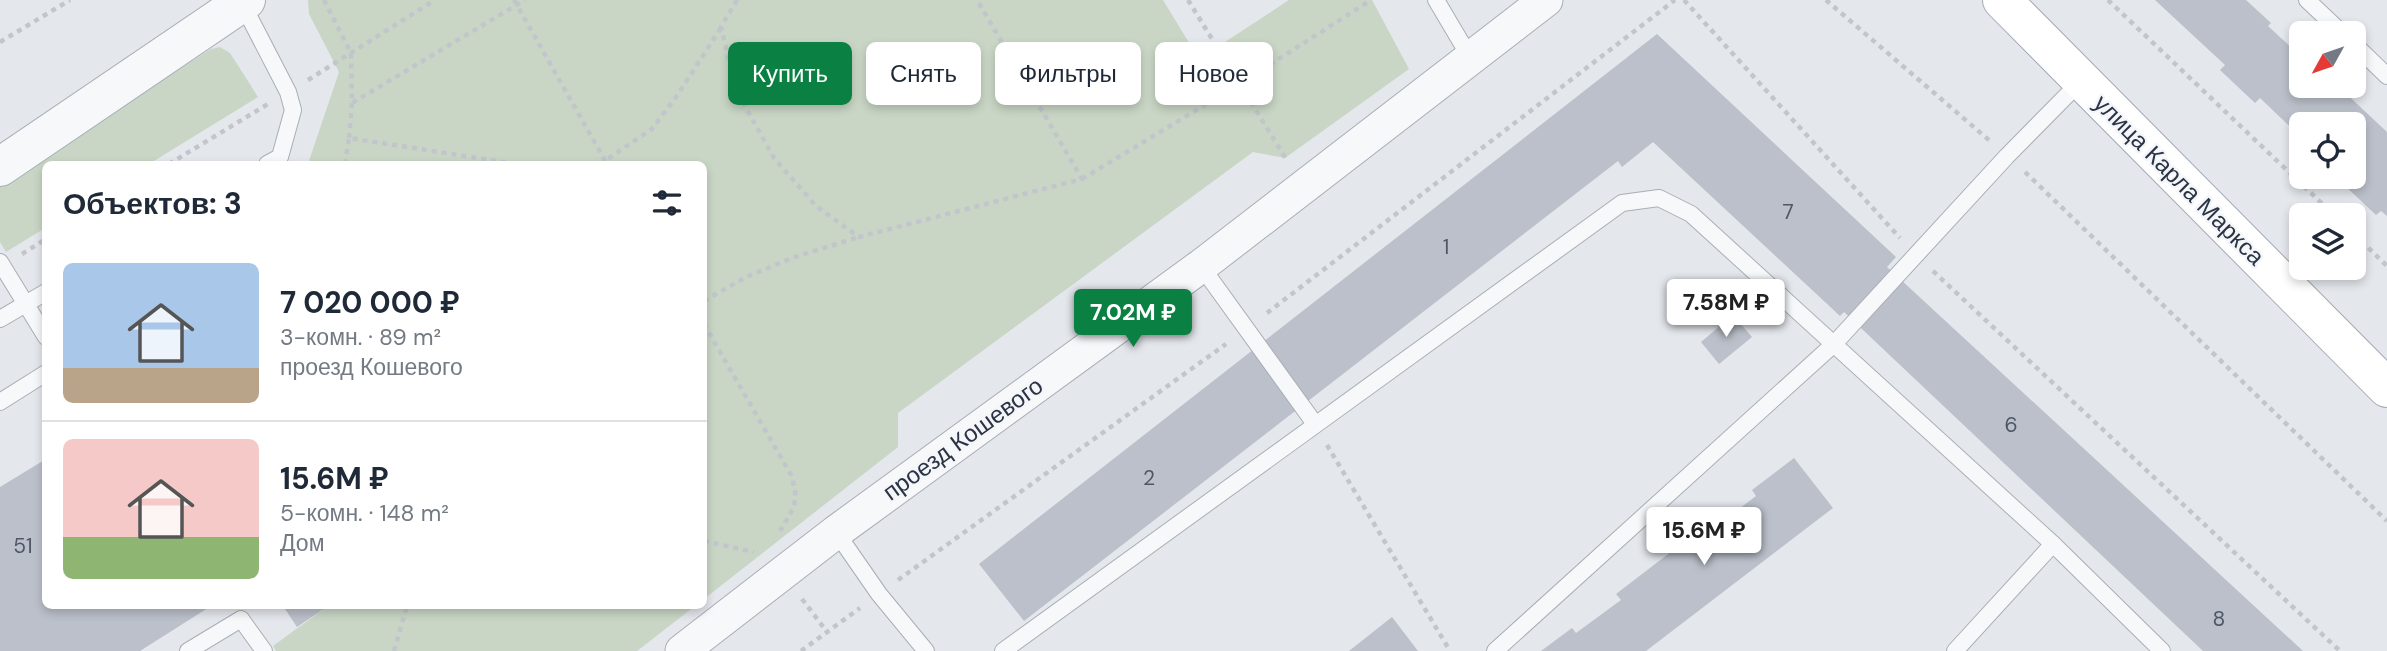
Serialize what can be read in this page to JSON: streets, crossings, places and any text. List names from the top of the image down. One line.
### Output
{"streets":{"main road":["улица Карла Маркса"],"street":["проезд Кошевого"]},"house_numbers":["7","1","6","2","51","8"],"north":"bottom left","page":{"chip":["Купить","Снять","Фильтры","Новое"],"heading":"Объектов: 3","list":[{"name":"7 020 000 ₽","note":"3-комн. · 89 m² · проезд Кошевого"},{"name":"15.6M ₽","note":"5-комн. · 148 m² · Дом"}],"price":["7.58M ₽","7.02M ₽","15.6M ₽"]}}
